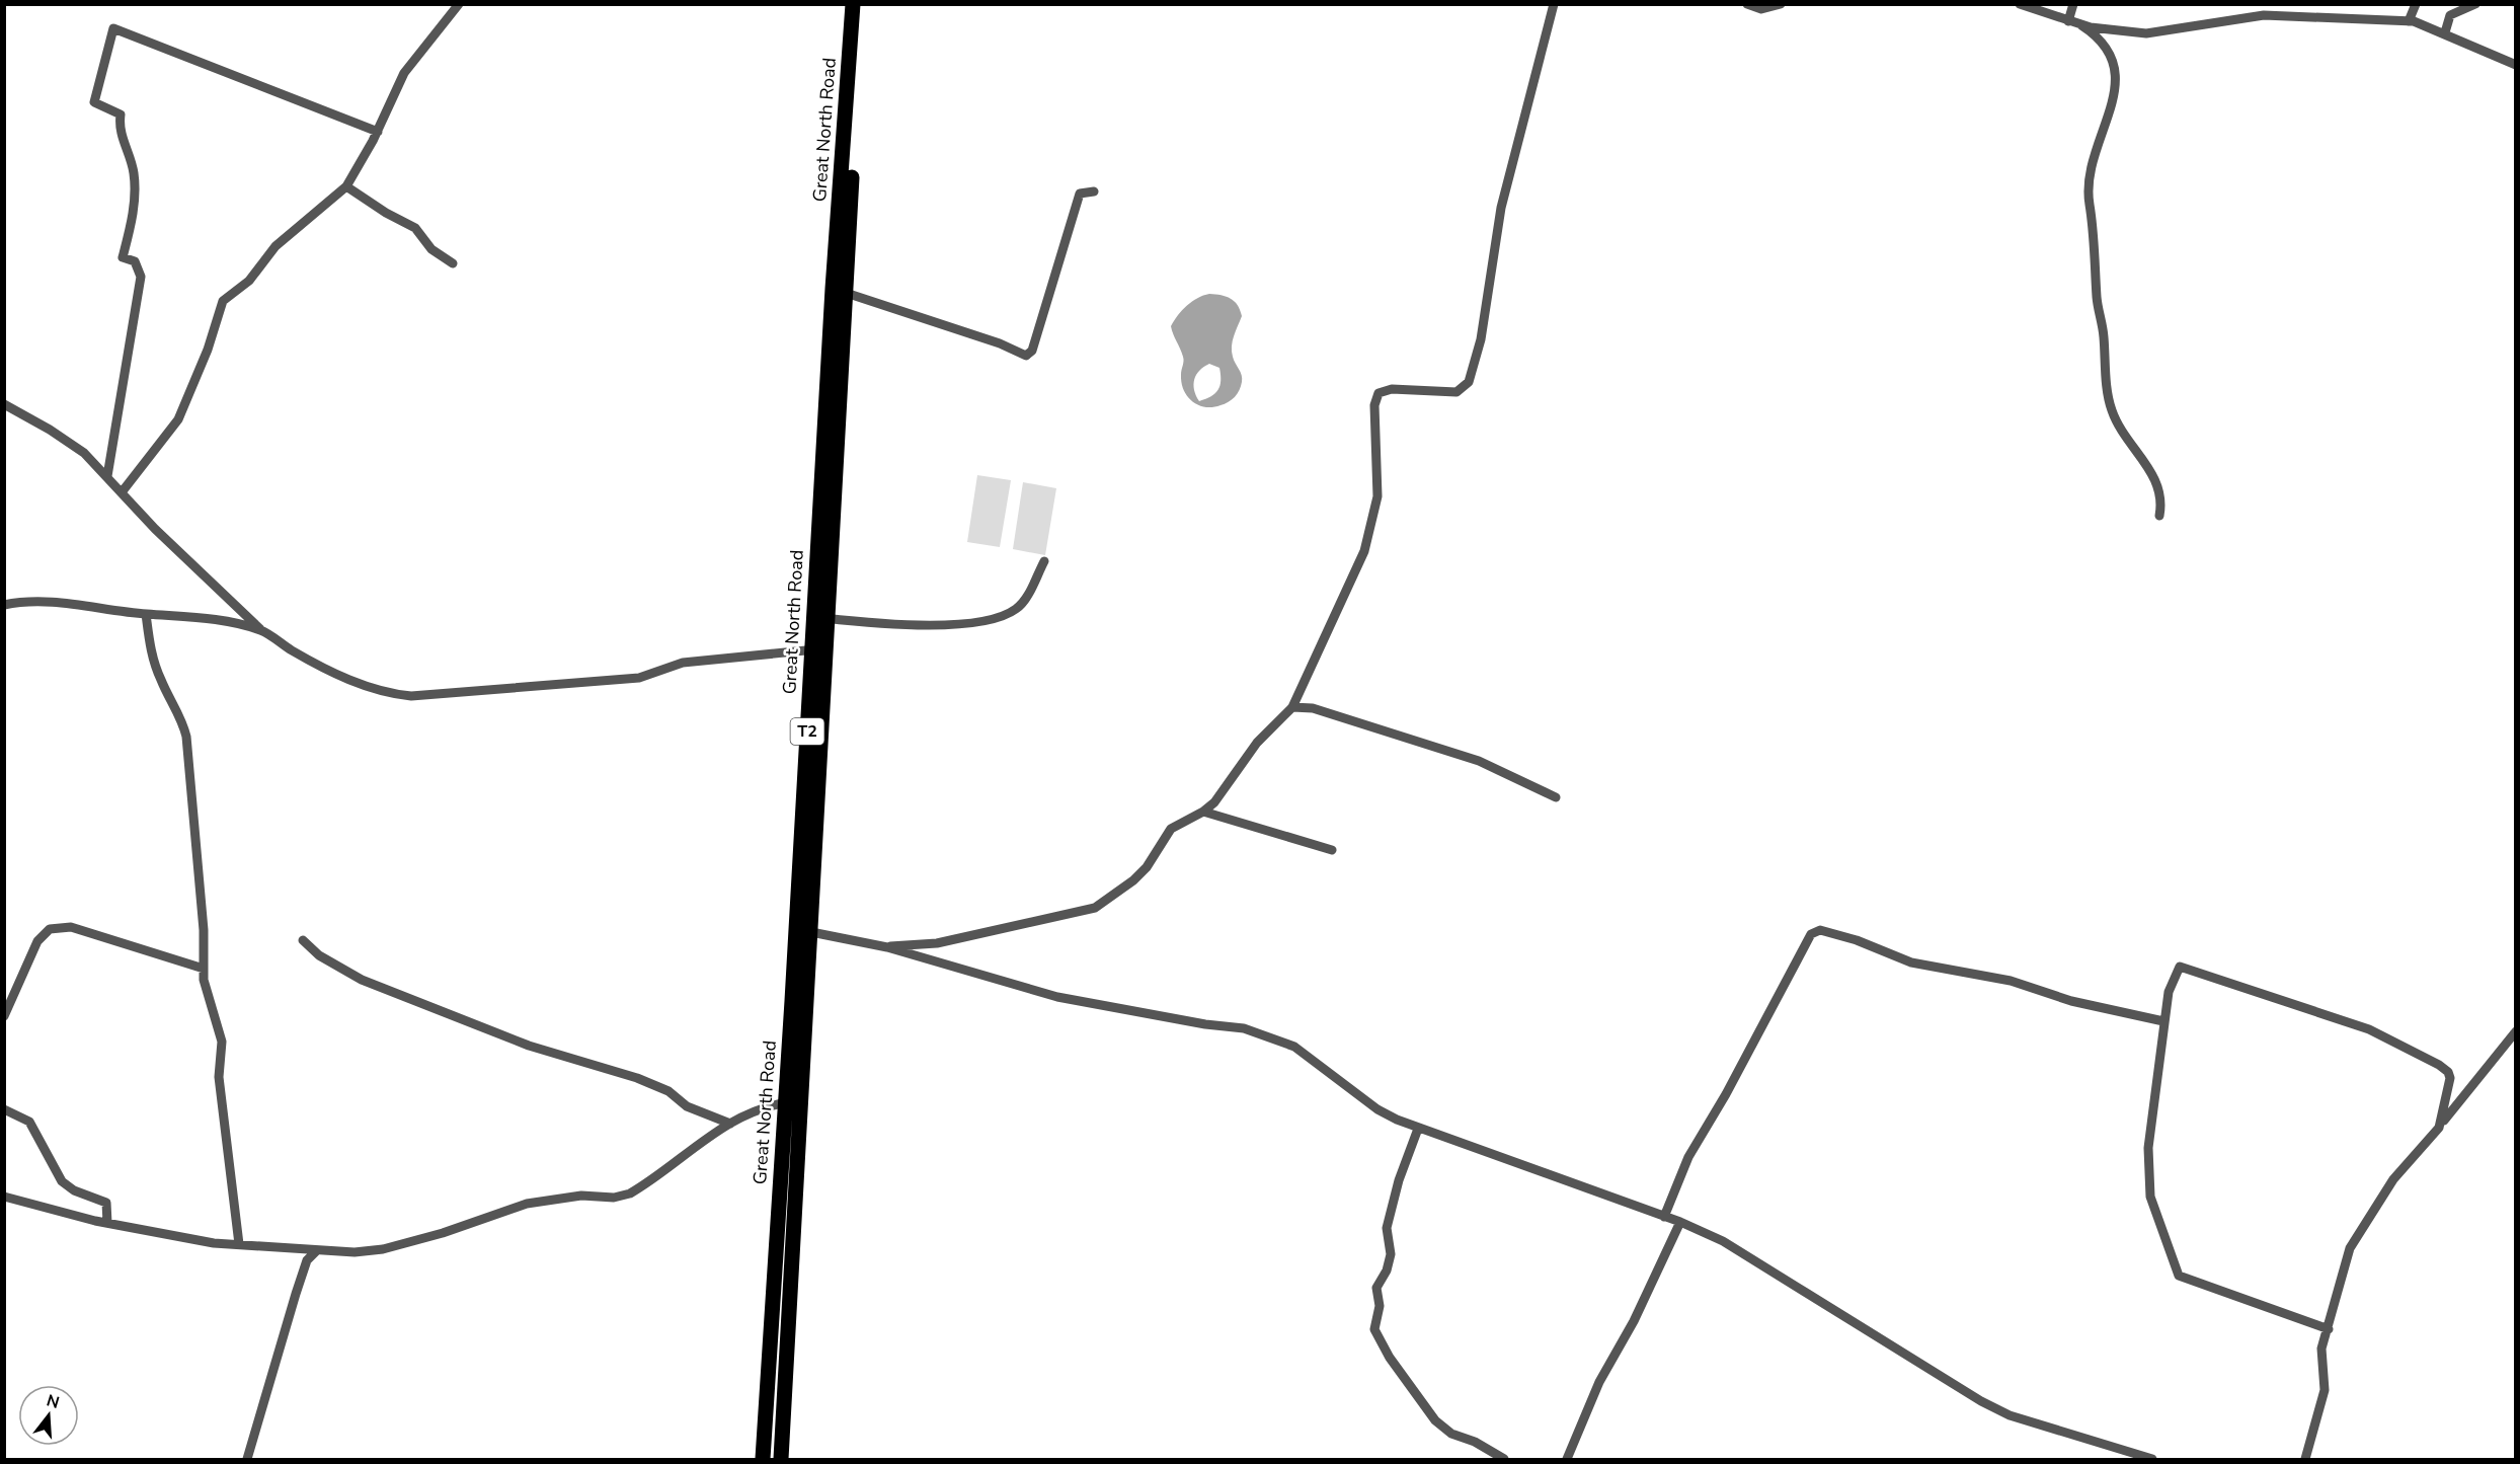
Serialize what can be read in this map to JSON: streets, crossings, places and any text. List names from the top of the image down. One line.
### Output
{"streets":{"highway":["Great North Road","T2"]},"north":"top"}
